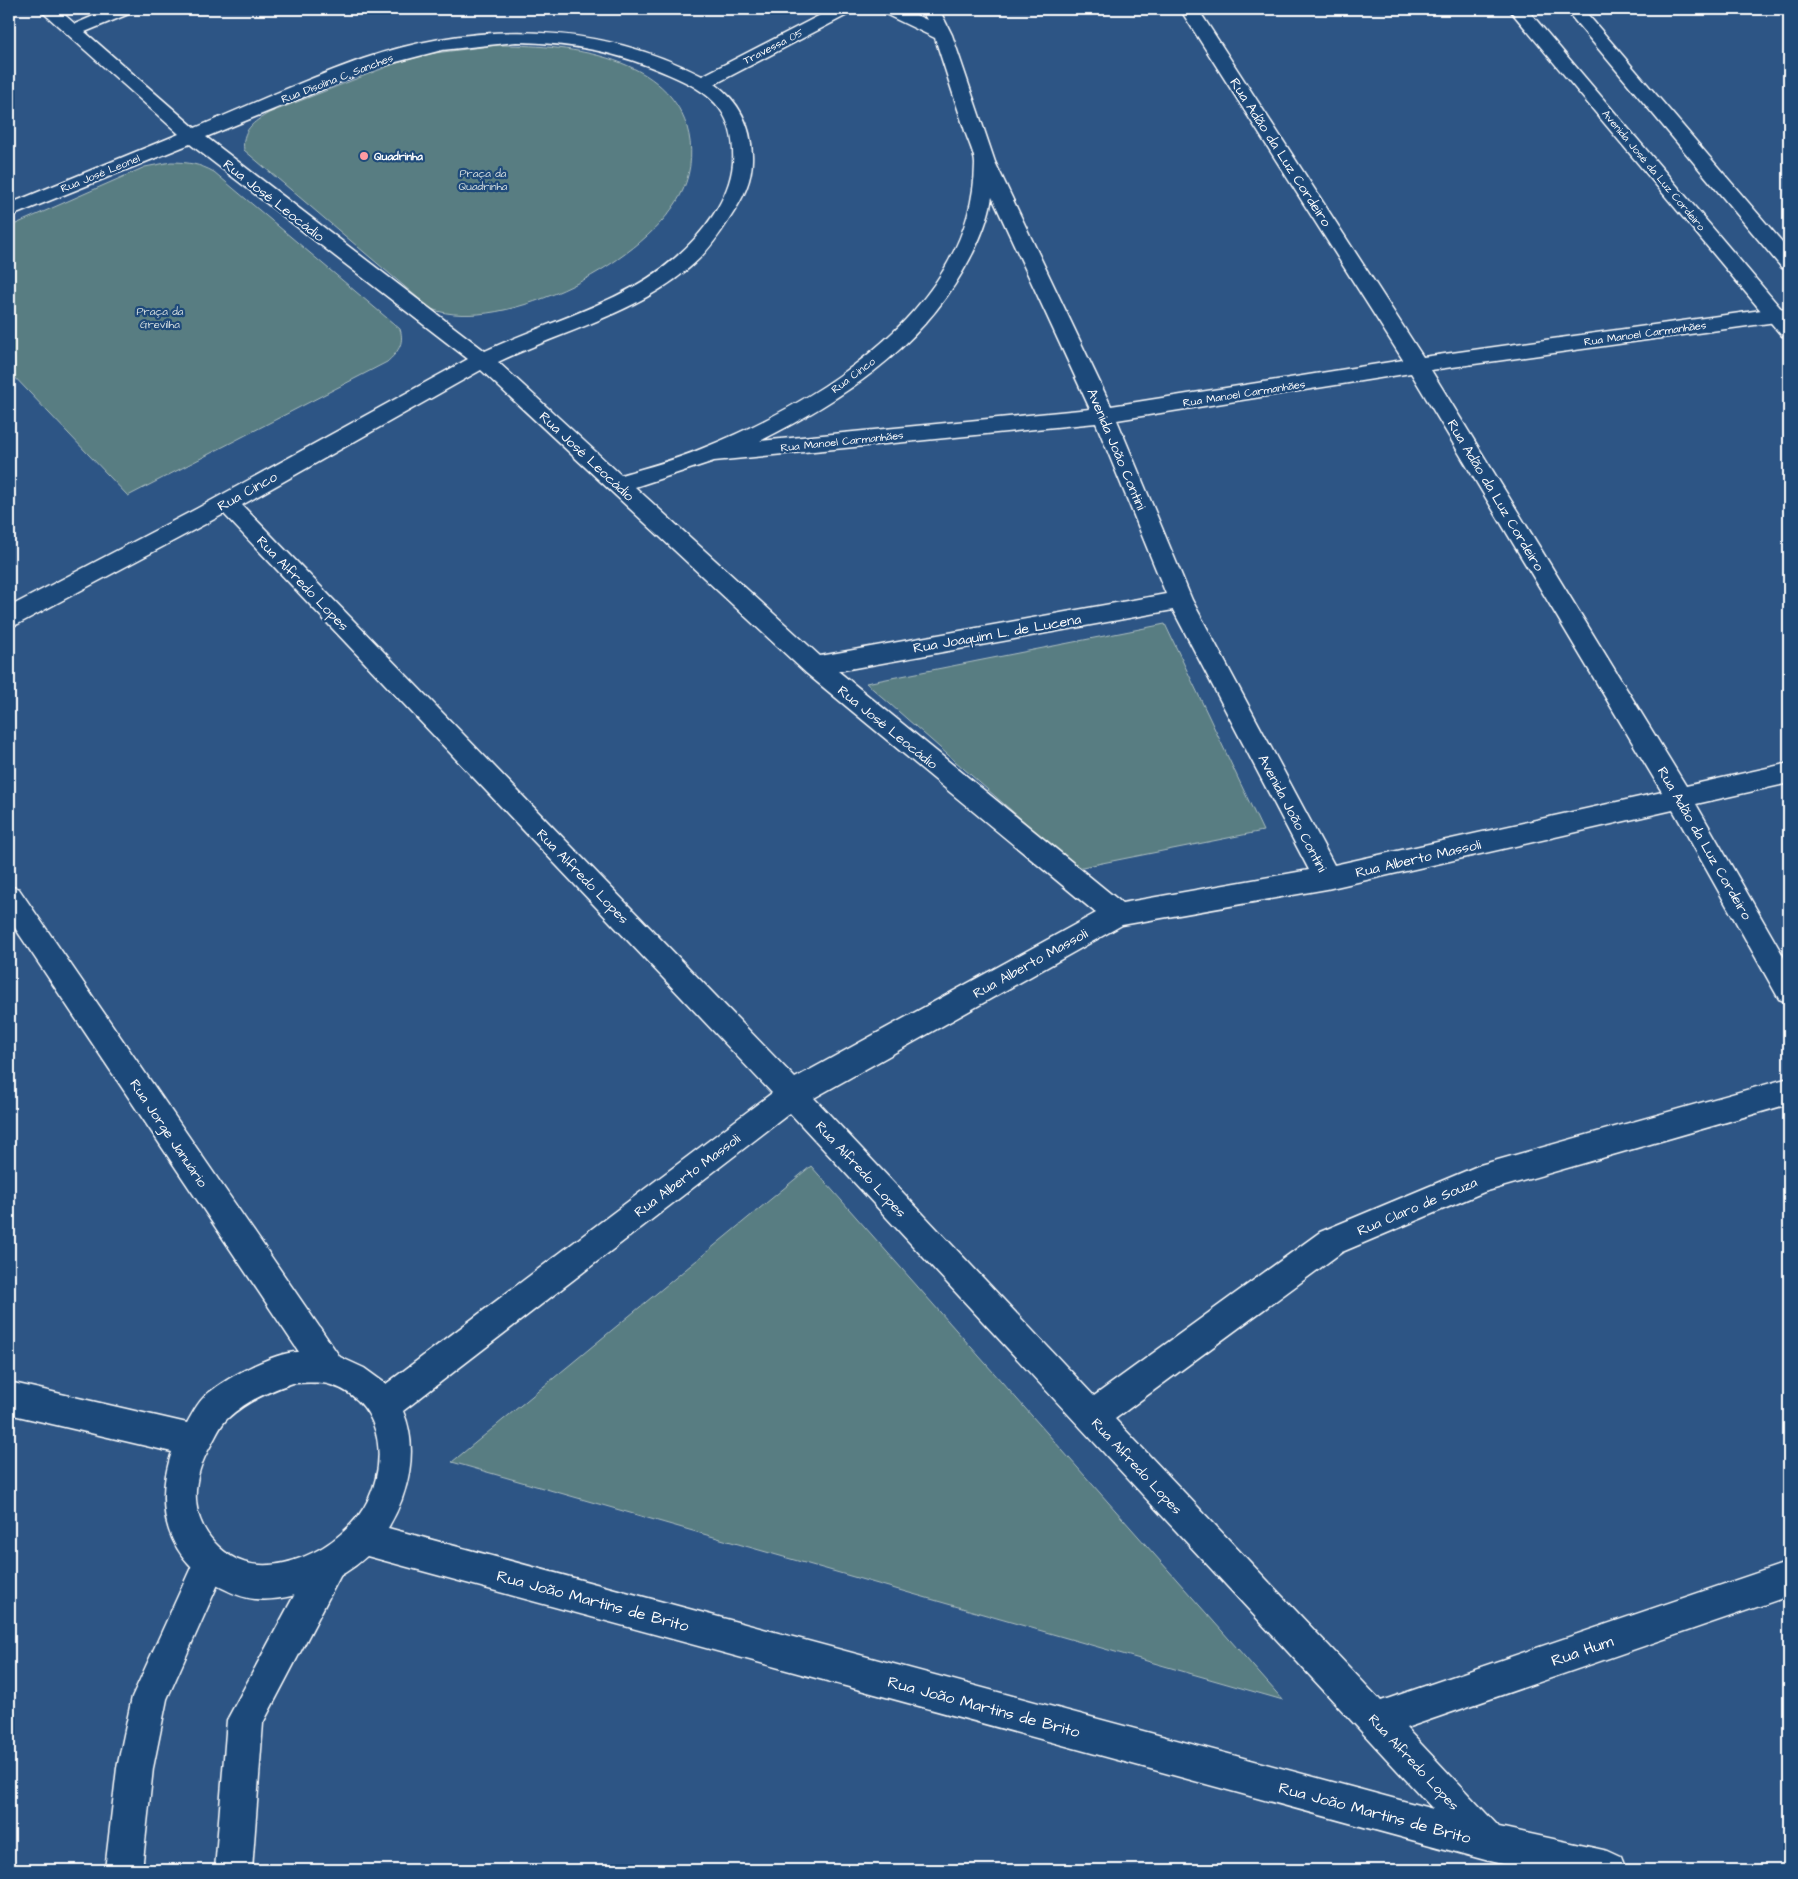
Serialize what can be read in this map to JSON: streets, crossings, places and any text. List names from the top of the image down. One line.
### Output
{"streets":{"street":["Travessa 05","Rua Disolina C. Sanches","Rua Adão da Luz Cordeiro","Avenida José da Luz Cordeiro","Rua José Leonel","Rua José Leocádio","Rua Manoel Carmanhães","Rua Cinco","Avenida João Contini","Rua Alfredo Lopes","Rua Joaquim L. de Lucena","Rua Alberto Massoli","Rua Jorge Januário","Rua Claro de Souza","Rua João Martins de Brito","Rua Hum"]},"crossings":[["Travessa 05","Rua Disolina C. Sanches"],["Rua Disolina C. Sanches","Rua José Leonel"],["Rua Disolina C. Sanches","Rua José Leocádio"],["Rua Disolina C. Sanches","Rua Cinco"],["Rua Adão da Luz Cordeiro","Rua Manoel Carmanhães"],["Rua Adão da Luz Cordeiro","Rua Alberto Massoli"],["Avenida José da Luz Cordeiro","Rua Manoel Carmanhães"],["Rua José Leonel","Rua José Leocádio"],["Rua José Leocádio","Rua Cinco"],["Rua José Leocádio","Rua Joaquim L. de Lucena"],["Rua José Leocádio","Rua Alberto Massoli"],["Rua Manoel Carmanhães","Rua Cinco"],["Rua Manoel Carmanhães","Avenida João Contini"],["Rua Cinco","Avenida João Contini"],["Rua Cinco","Rua Alfredo Lopes"],["Avenida João Contini","Rua Joaquim L. de Lucena"],["Avenida João Contini","Rua Alberto Massoli"],["Rua Alfredo Lopes","Rua Alberto Massoli"],["Rua Alfredo Lopes","Rua Claro de Souza"],["Rua Alfredo Lopes","Rua João Martins de Brito"],["Rua Alfredo Lopes","Rua Hum"]],"parks":["Praça da Quadrinha","Praça da Grevilha"],"places":["Quadrinha"]}
